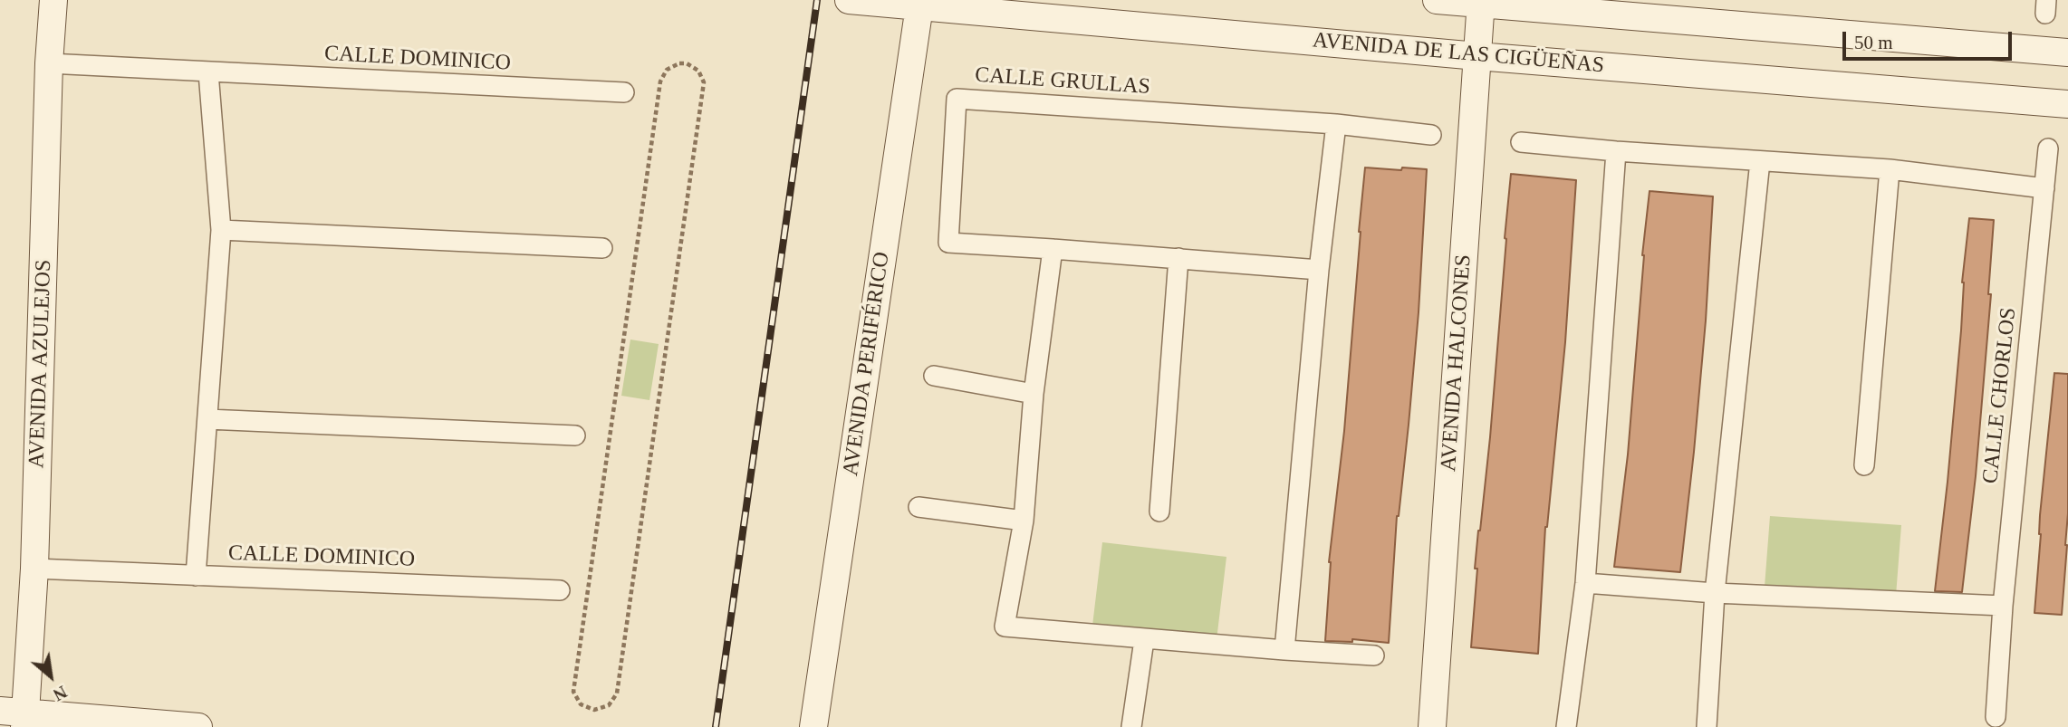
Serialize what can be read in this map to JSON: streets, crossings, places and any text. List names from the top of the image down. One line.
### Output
{"streets":{"main road":["AVENIDA DE LAS CIGÜEÑAS","AVENIDA HALCONES","AVENIDA AZULEJOS","AVENIDA PERIFÉRICO"],"street":["CALLE DOMINICO","CALLE GRULLAS","CALLE CHORLOS"]},"crossings":[["AVENIDA DE LAS CIGÜEÑAS","AVENIDA HALCONES"],["AVENIDA DE LAS CIGÜEÑAS","AVENIDA PERIFÉRICO"],["CALLE DOMINICO","AVENIDA AZULEJOS"]],"scale_bar":"50 m","north":"bottom right"}
